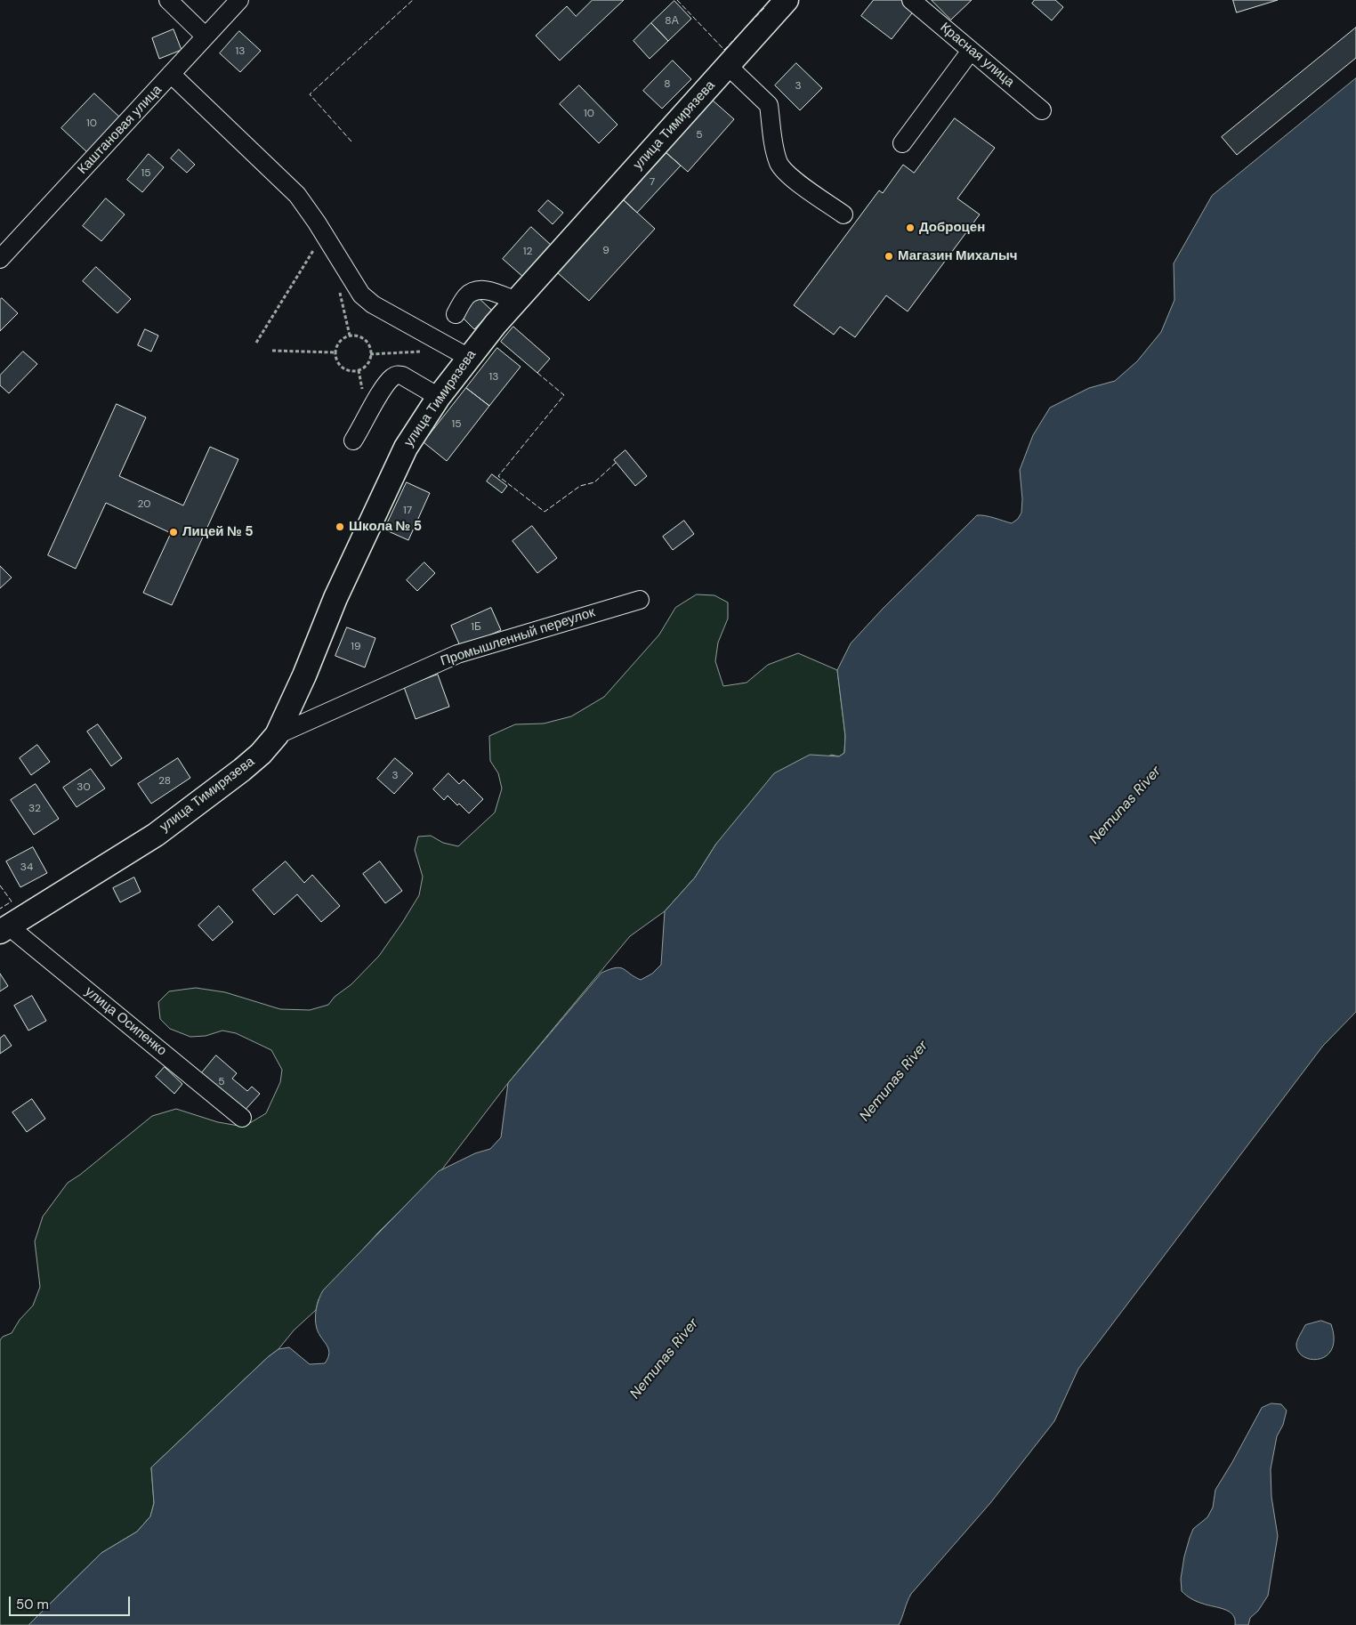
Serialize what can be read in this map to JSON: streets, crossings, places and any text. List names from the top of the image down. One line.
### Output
{"streets":{"main road":["улица Тимирязева"],"street":["Красная улица","Каштановая улица","Промышленный переулок","улица Осипенко"]},"crossings":[["улица Тимирязева","Промышленный переулок"],["улица Тимирязева","улица Осипенко"]],"water":["Nemunas River"],"places":["Доброцен","Магазин Михалыч","Школа № 5","Лицей № 5"],"house_numbers":["8А","13","8","3","10","10","5","15","7","9","12","13","15","20","17","1Б","19","3","28","30","32","34","5"],"scale_bar":"50 m"}
